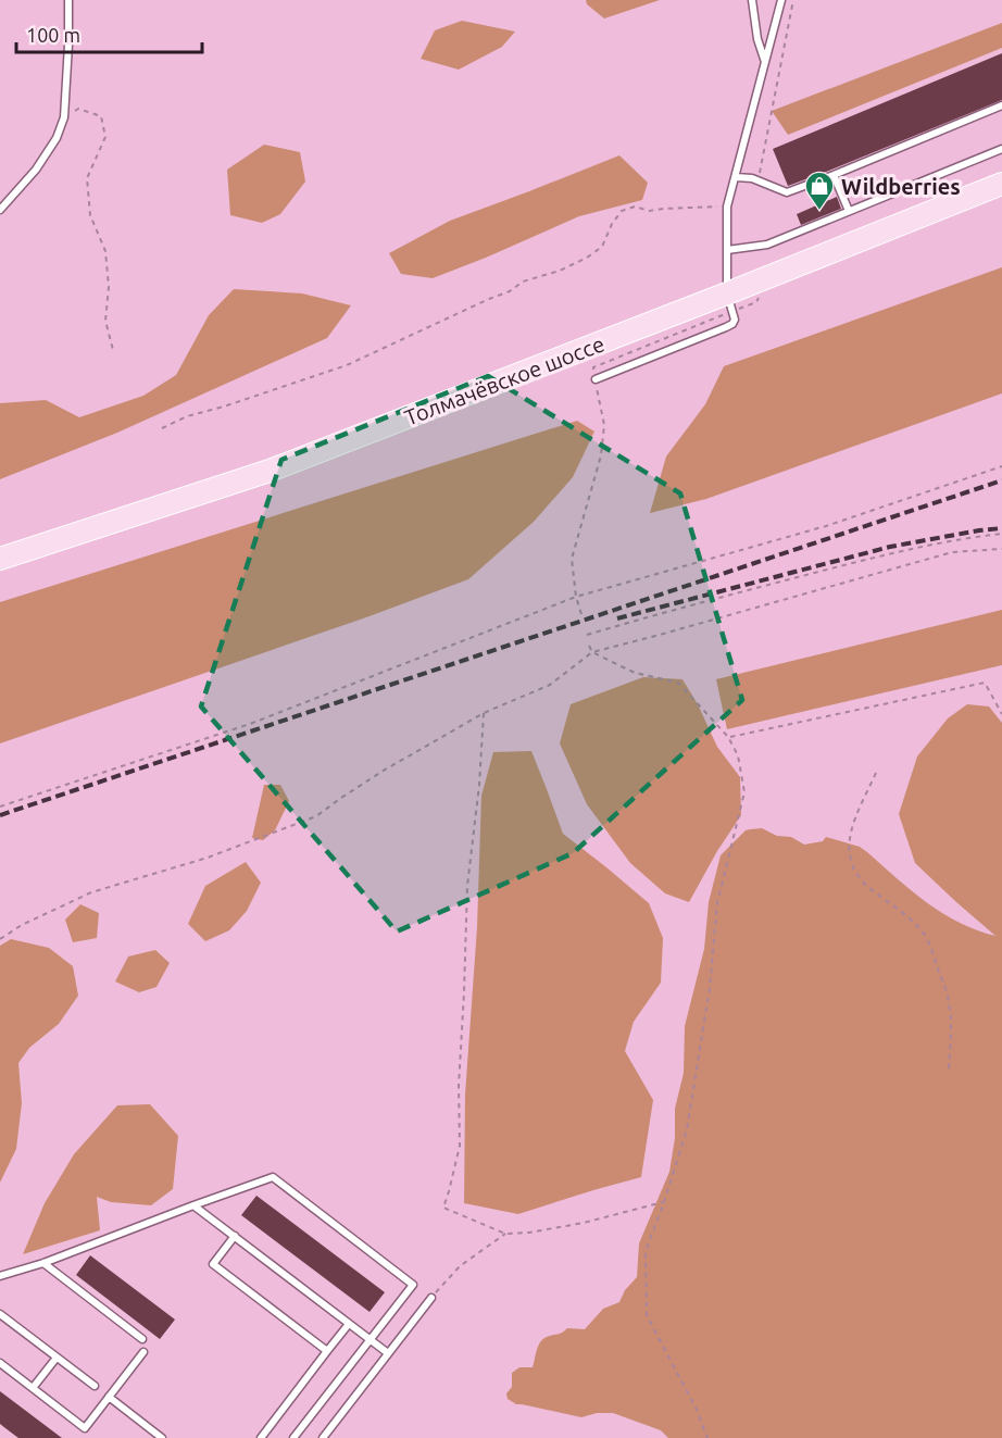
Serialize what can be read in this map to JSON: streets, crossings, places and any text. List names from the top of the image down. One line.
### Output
{"streets":{"main road":["Толмачёвское шоссе"]},"places":{"shop":["Wildberries"]},"scale_bar":"100 m"}
